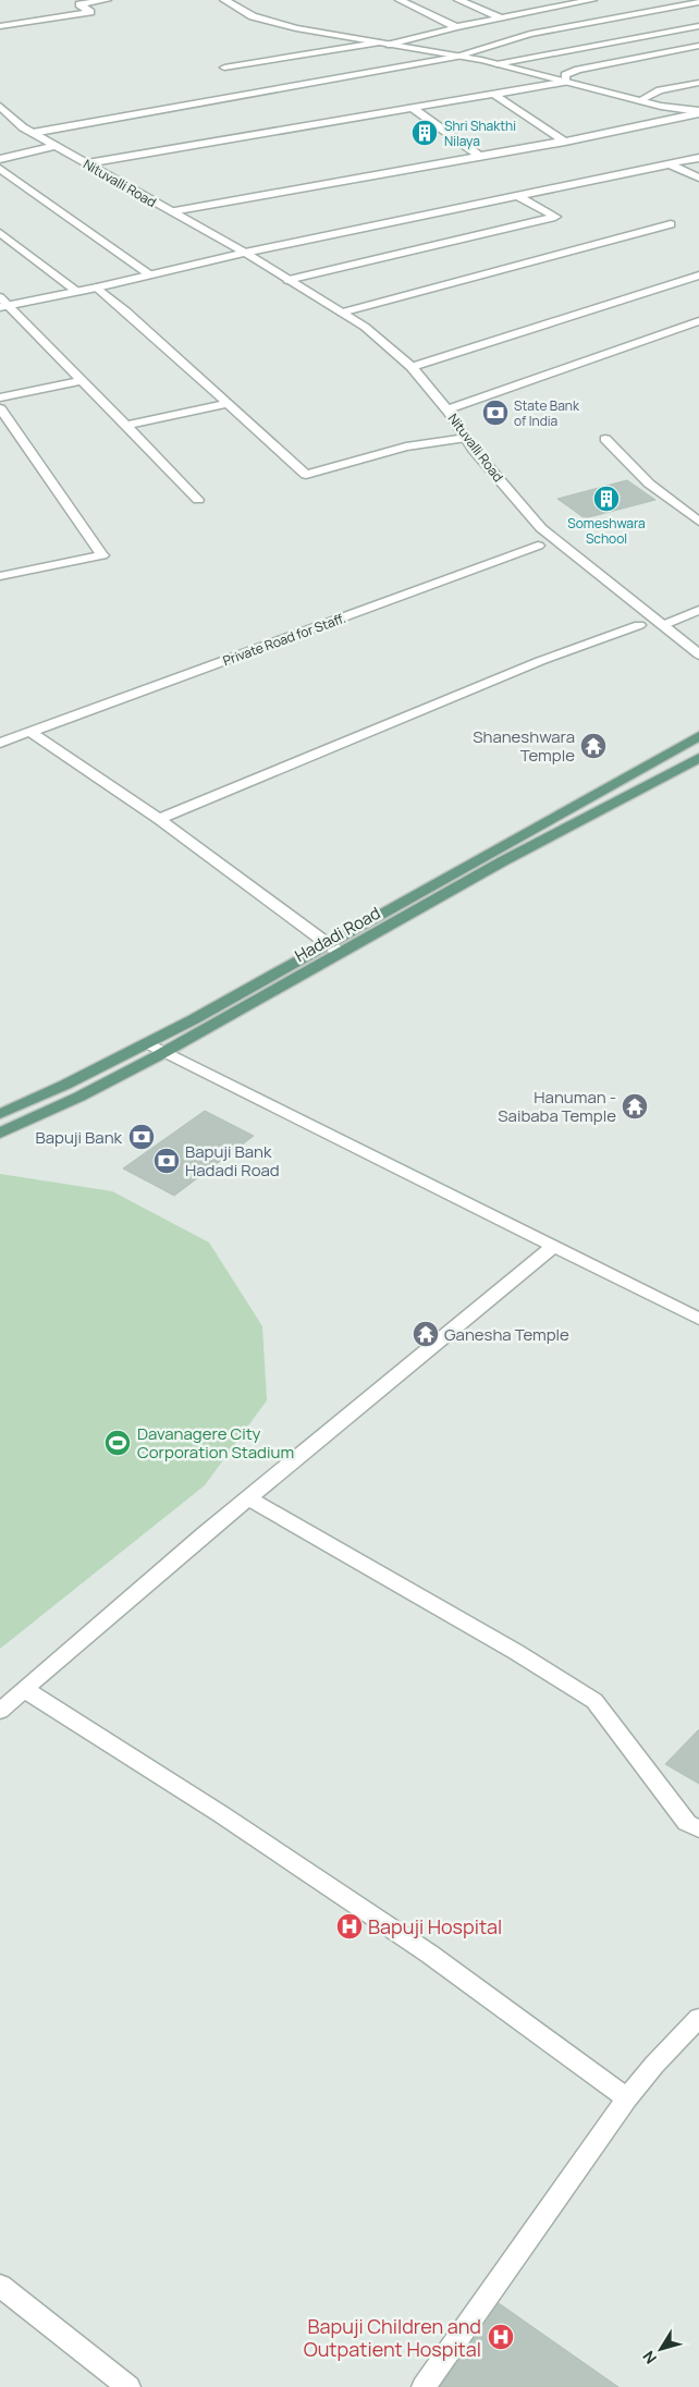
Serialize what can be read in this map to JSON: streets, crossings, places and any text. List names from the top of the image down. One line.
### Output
{"streets":{"main road":["Hadadi Road"],"street":["Nituvalli Road","Private Road for Staff."]},"places":{"building":["Shri Shakthi Nilaya","Someshwara School"],"bank":["State Bank of India","Bapuji Bank","Bapuji Bank Hadadi Road"],"temple":["Shaneshwara Temple","Hanuman - Saibaba Temple","Ganesha Temple"],"sports":["Davanagere City Corporation Stadium"],"hospital":["Bapuji Hospital","Bapuji Children and Outpatient Hospital"]},"north":"bottom left"}
